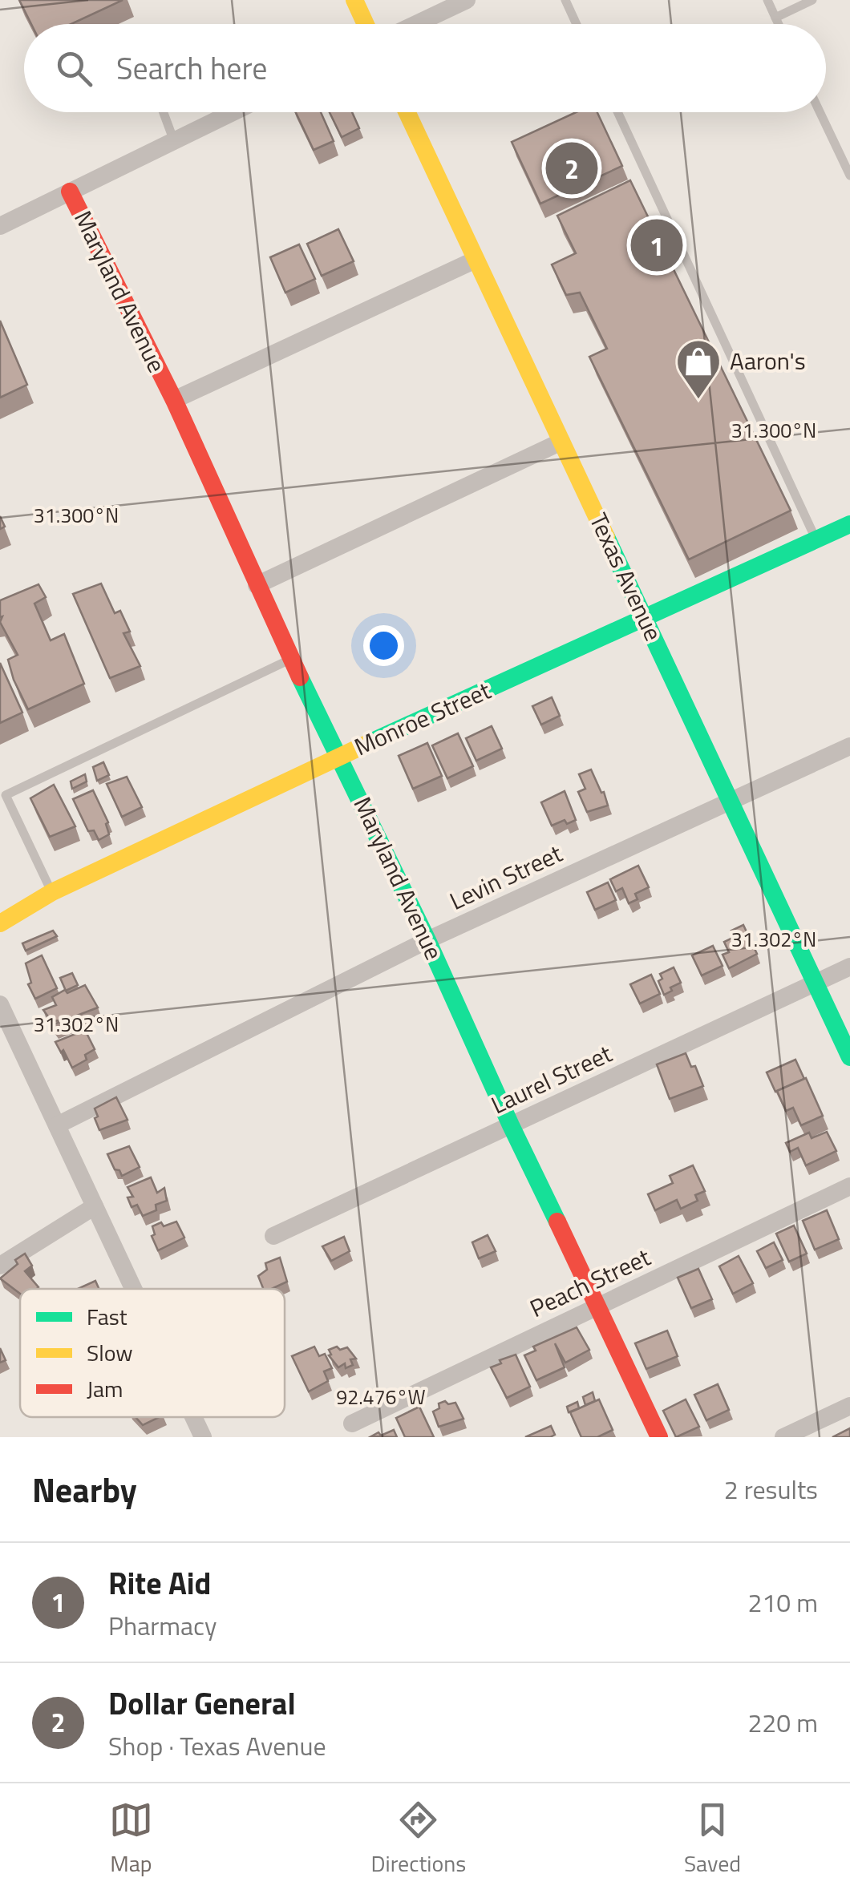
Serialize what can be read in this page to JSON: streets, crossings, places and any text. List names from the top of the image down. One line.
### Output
{"streets":{"street":["Maryland Avenue","Texas Avenue","Monroe Street","Levin Street","Laurel Street","Peach Street"]},"crossings":[["Maryland Avenue","Monroe Street"],["Maryland Avenue","Levin Street"],["Maryland Avenue","Laurel Street"],["Maryland Avenue","Peach Street"],["Texas Avenue","Monroe Street"],["Texas Avenue","Levin Street"],["Texas Avenue","Laurel Street"]],"places":{"shop":["Aaron's"]},"legend":["Fast","Slow","Jam"],"page":{"search":"Search here","pins":["2","1"],"heading":["Nearby","2 results"],"list":[{"mark":"1","name":"Rite Aid","note":"Pharmacy","value":"210 m"},{"mark":"2","name":"Dollar General","note":"Shop · Texas Avenue","value":"220 m"}],"nav":["Map","Directions","Saved"]},"coordinates":["31.300°N","31.302°N","92.476°W"]}
